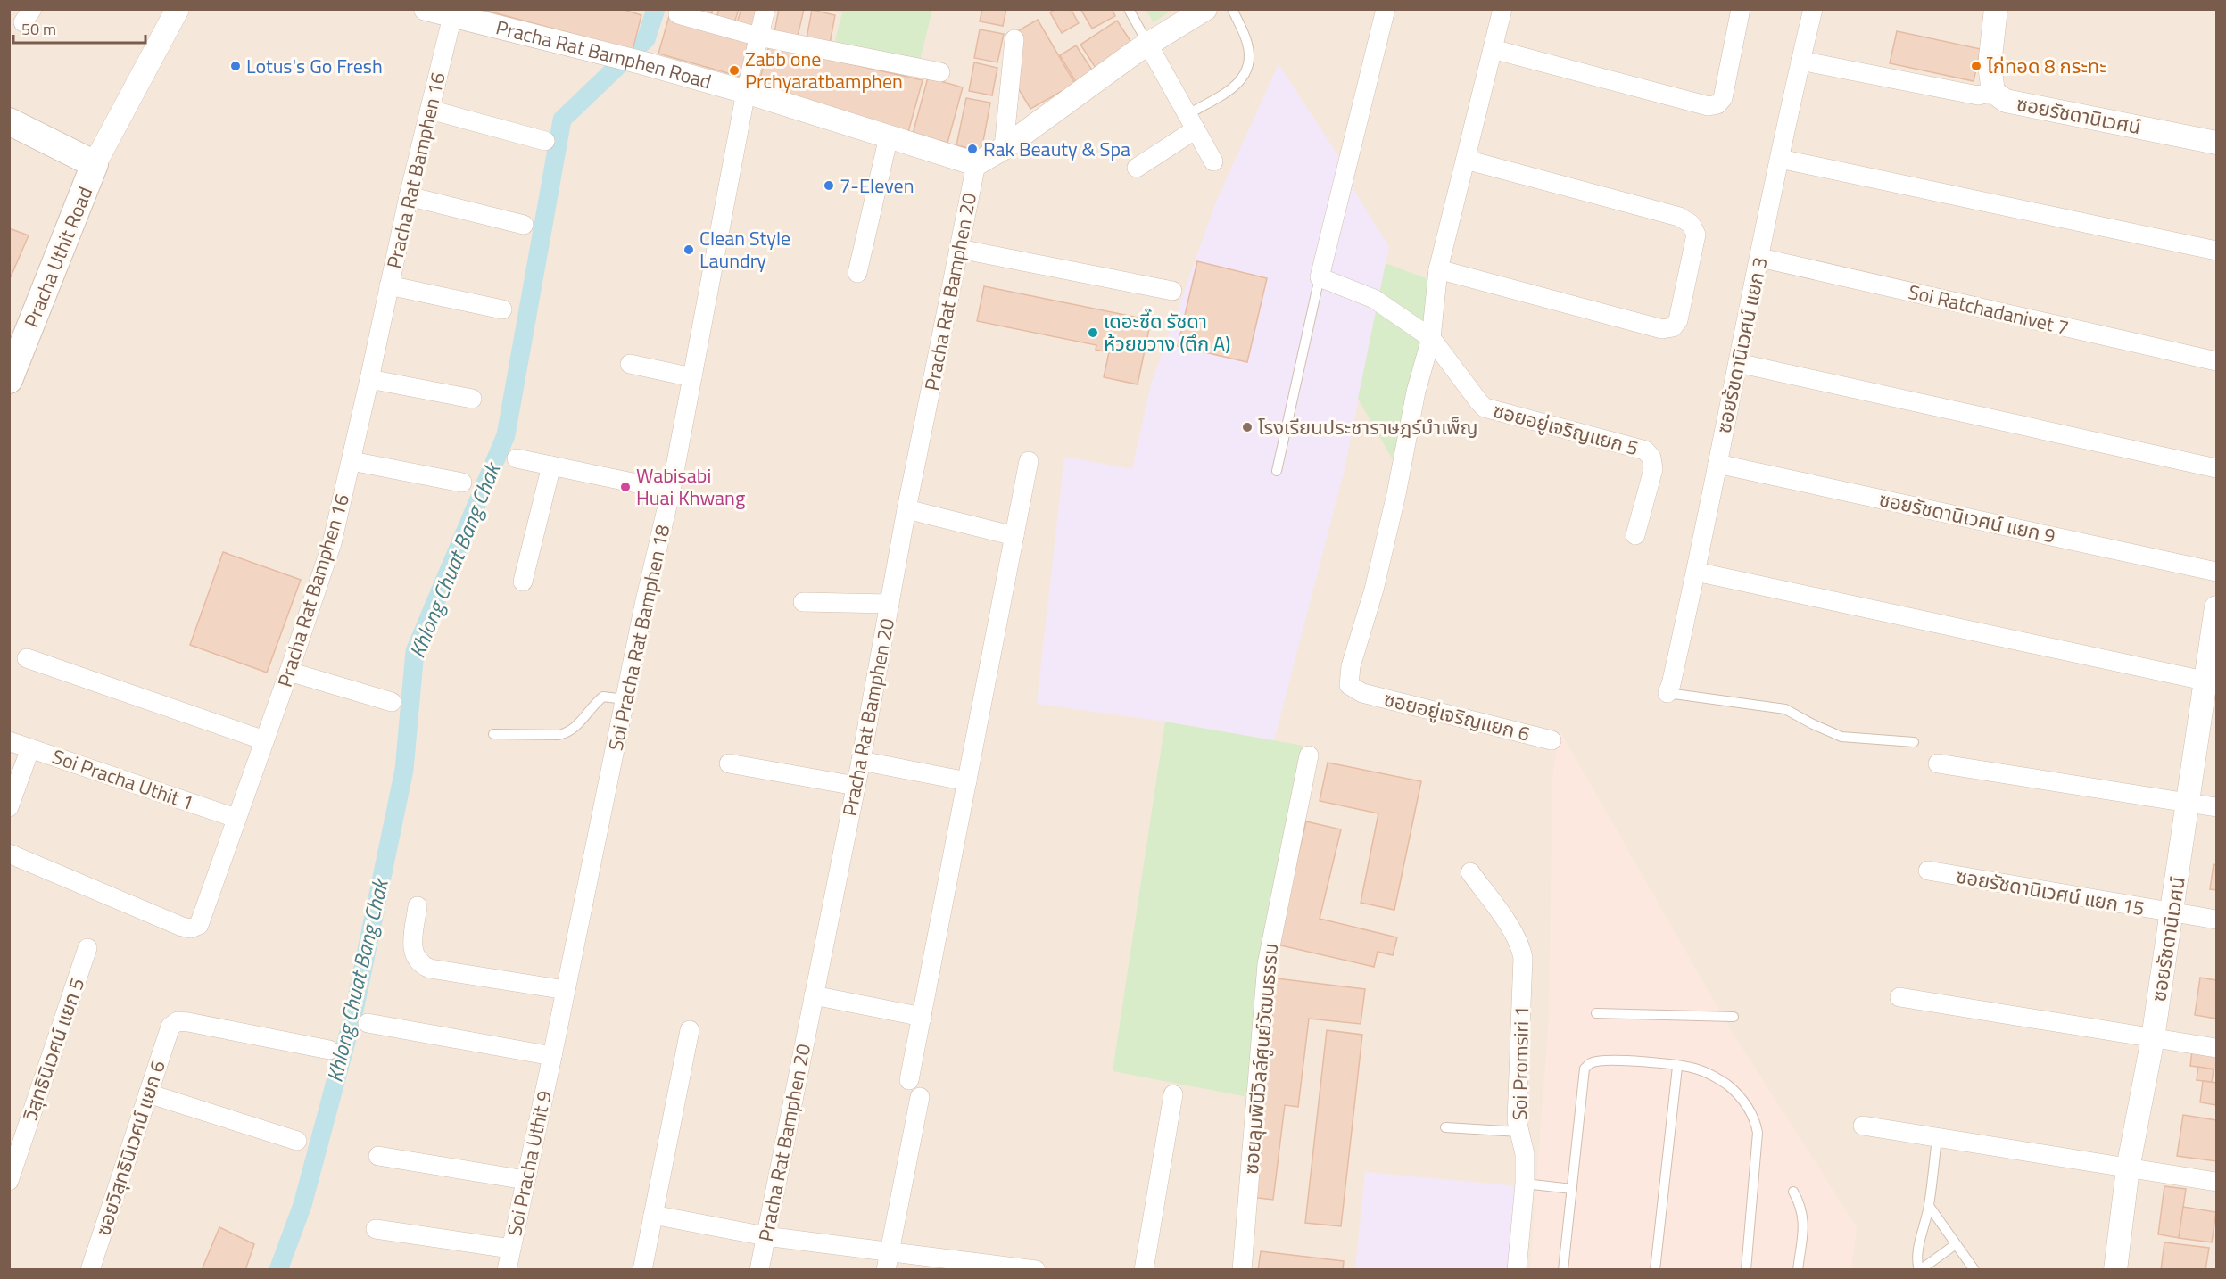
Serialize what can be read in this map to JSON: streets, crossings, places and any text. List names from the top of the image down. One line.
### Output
{"streets":{"main road":["Pracha Uthit Road"],"street":["Pracha Rat Bamphen Road","ซอยรัชดานิเวศน์","Pracha Rat Bamphen 16","Pracha Rat Bamphen 20","Soi Ratchadanivet 7","ซอยร้ขดานิเวศน์ แยก 3","ซอยอยู่เจริญแยก 5","ซอยรัชดานิเวศน์ แยก 9","Soi Pracha Rat Bamphen 18","ซอยอยู่เจริญแยก 6","Soi Pracha Uthit 1","ซอยรัชดานิเวศน์ แยก 15","วิสุทธินิเวศน์ แยก 5","ซอยลุมพินีวิลล์ศูนย์วัฒนธรรม","Soi Promsiri 1","ซอยวิสุทธินิเวศน์ แยก 6","Soi Pracha Uthit 9"]},"crossings":[["Pracha Rat Bamphen Road","Pracha Rat Bamphen 16"],["Pracha Rat Bamphen Road","Pracha Rat Bamphen 20"],["Pracha Rat Bamphen Road","Soi Pracha Rat Bamphen 18"],["ซอยรัชดานิเวศน์","ซอยรัชดานิเวศน์ แยก 15"],["Pracha Rat Bamphen 16","Soi Pracha Uthit 1"],["Soi Ratchadanivet 7","ซอยร้ขดานิเวศน์ แยก 3"],["ซอยร้ขดานิเวศน์ แยก 3","ซอยรัชดานิเวศน์ แยก 9"],["ซอยอยู่เจริญแยก 5","ซอยอยู่เจริญแยก 6"],["Soi Pracha Rat Bamphen 18","Soi Pracha Uthit 9"]],"water":["Khlong Chuat Bang Chak"],"places":["Lotus's Go Fresh","ไก่ทอด 8 กระทะ","Zabb one Prchyaratbamphen","Rak Beauty & Spa","7-Eleven","Clean Style Laundry","เดอะซี๊ด รัชดา ห้วยขวาง (ตึก A)","โรงเรียนประชาราษฎร์บำเพ็ญ","Wabisabi Huai Khwang"],"scale_bar":"50 m"}
